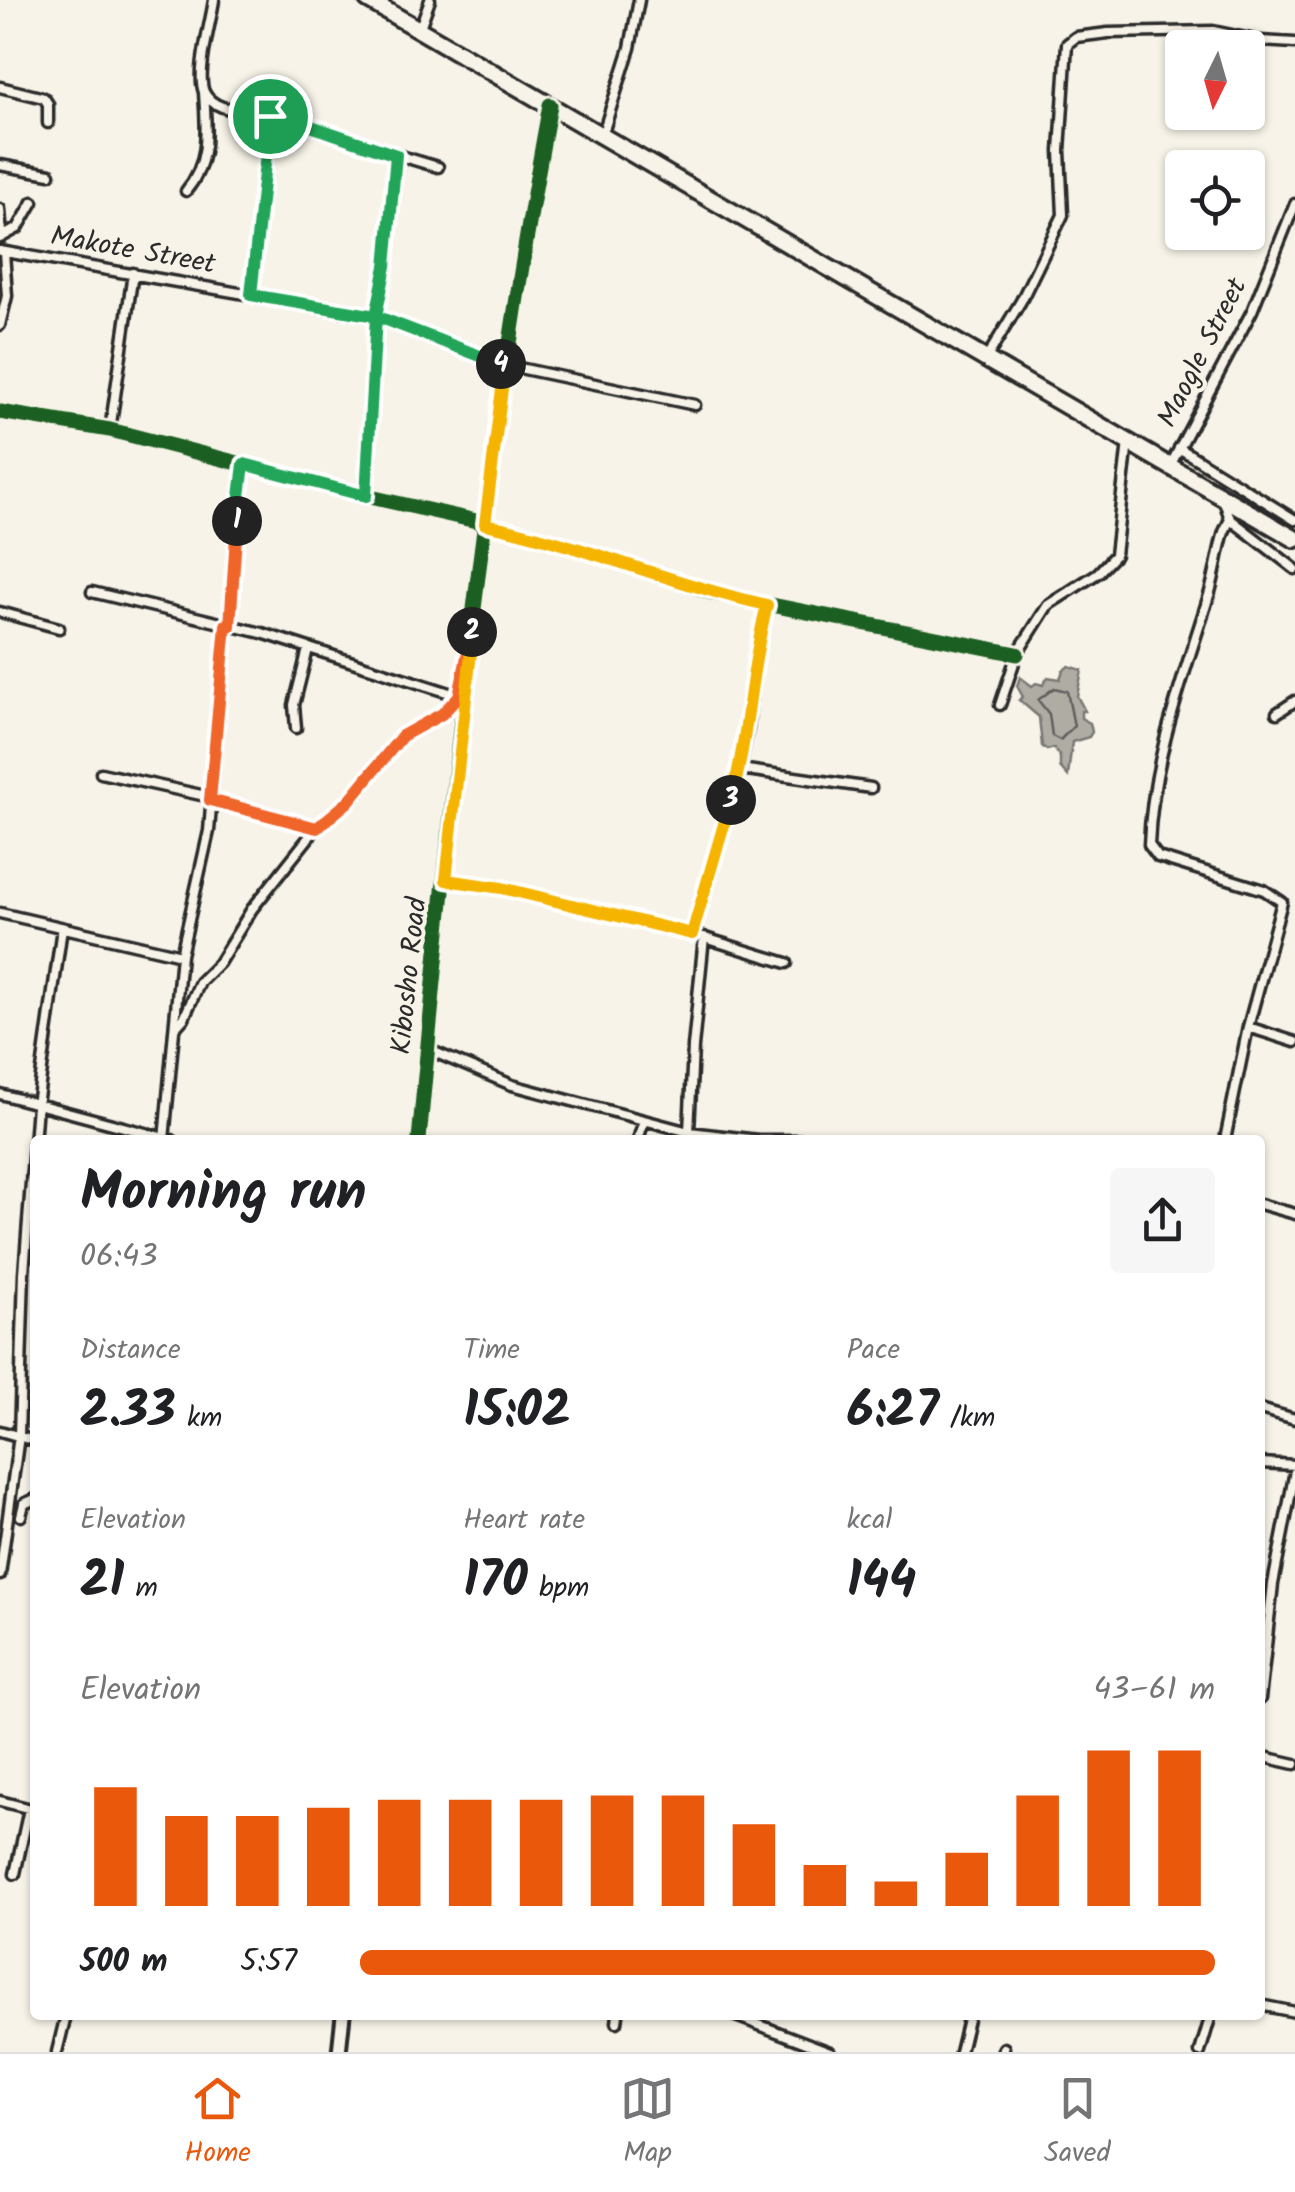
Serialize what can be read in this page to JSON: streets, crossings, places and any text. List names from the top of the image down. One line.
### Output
{"streets":{"street":["Makote Street","Maogle Street","Kibosho Road"]},"crossings":[["Makote Street","Kibosho Road"]],"north":"bottom","page":{"pins":["4","1","2","3"],"heading":["Morning run","06:43"],"stats":[["Distance","2.33 km"],["Time","15:02"],["Pace","6:27 /km"],["Elevation","21 m"],["Heart rate","170 bpm"],["kcal","144"]],"chart":["Elevation","43–61 m"],"list":[{"name":"500 m","note":"5:57"}],"tabs":["Home","Map","Saved"]}}
